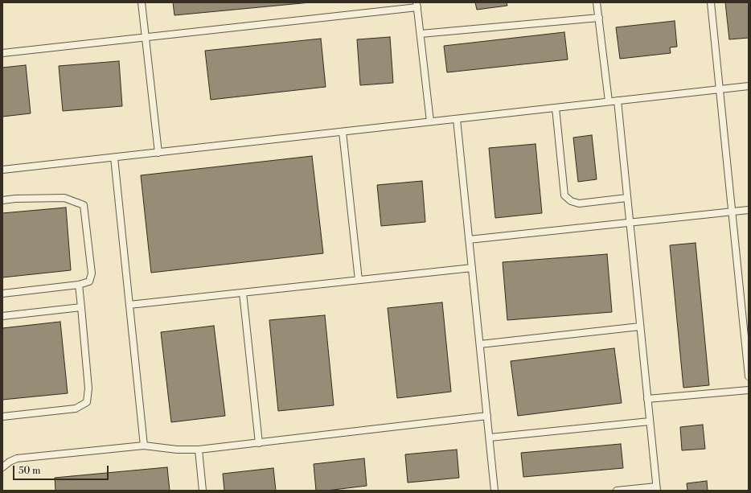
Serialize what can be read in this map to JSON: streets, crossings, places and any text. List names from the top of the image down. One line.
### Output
{"scale_bar":"50 m"}
